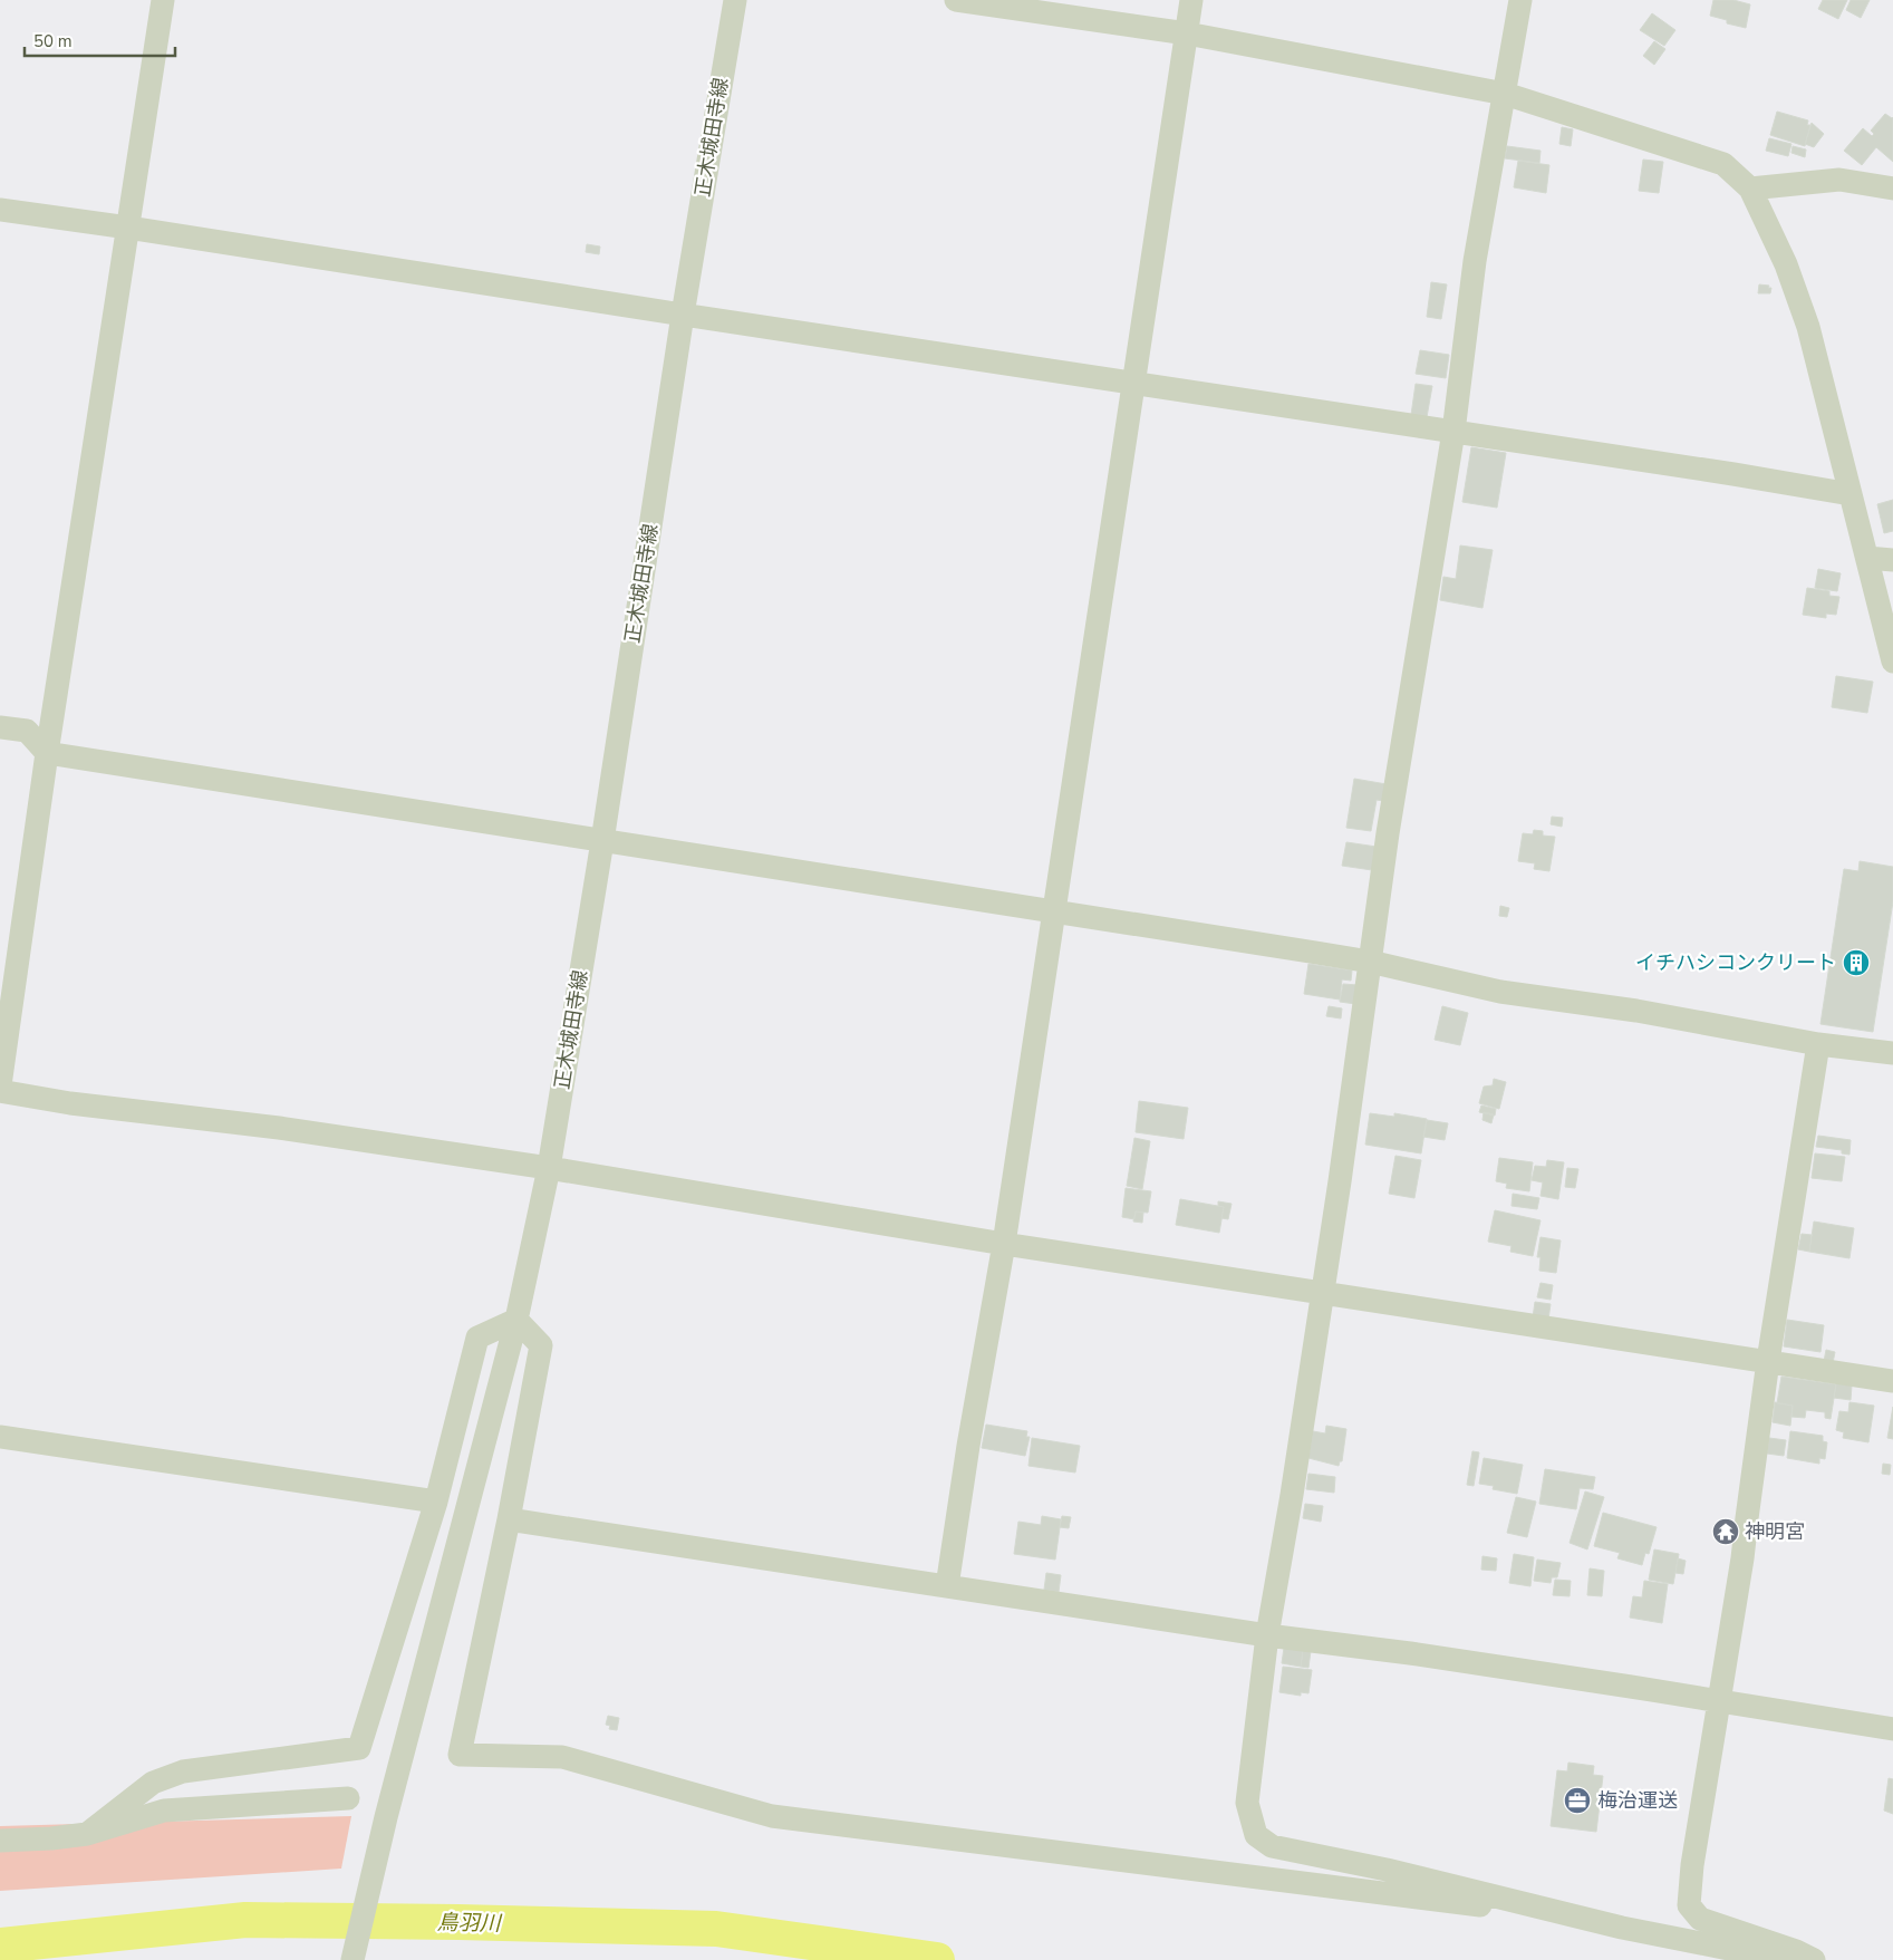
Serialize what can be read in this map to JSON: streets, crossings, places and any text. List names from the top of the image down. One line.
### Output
{"streets":{"street":["正木城田寺線"]},"water":["鳥羽川"],"places":{"building":["イチハシコンクリート"],"temple":["神明宮"],"office":["梅治運送"]},"scale_bar":"50 m"}
